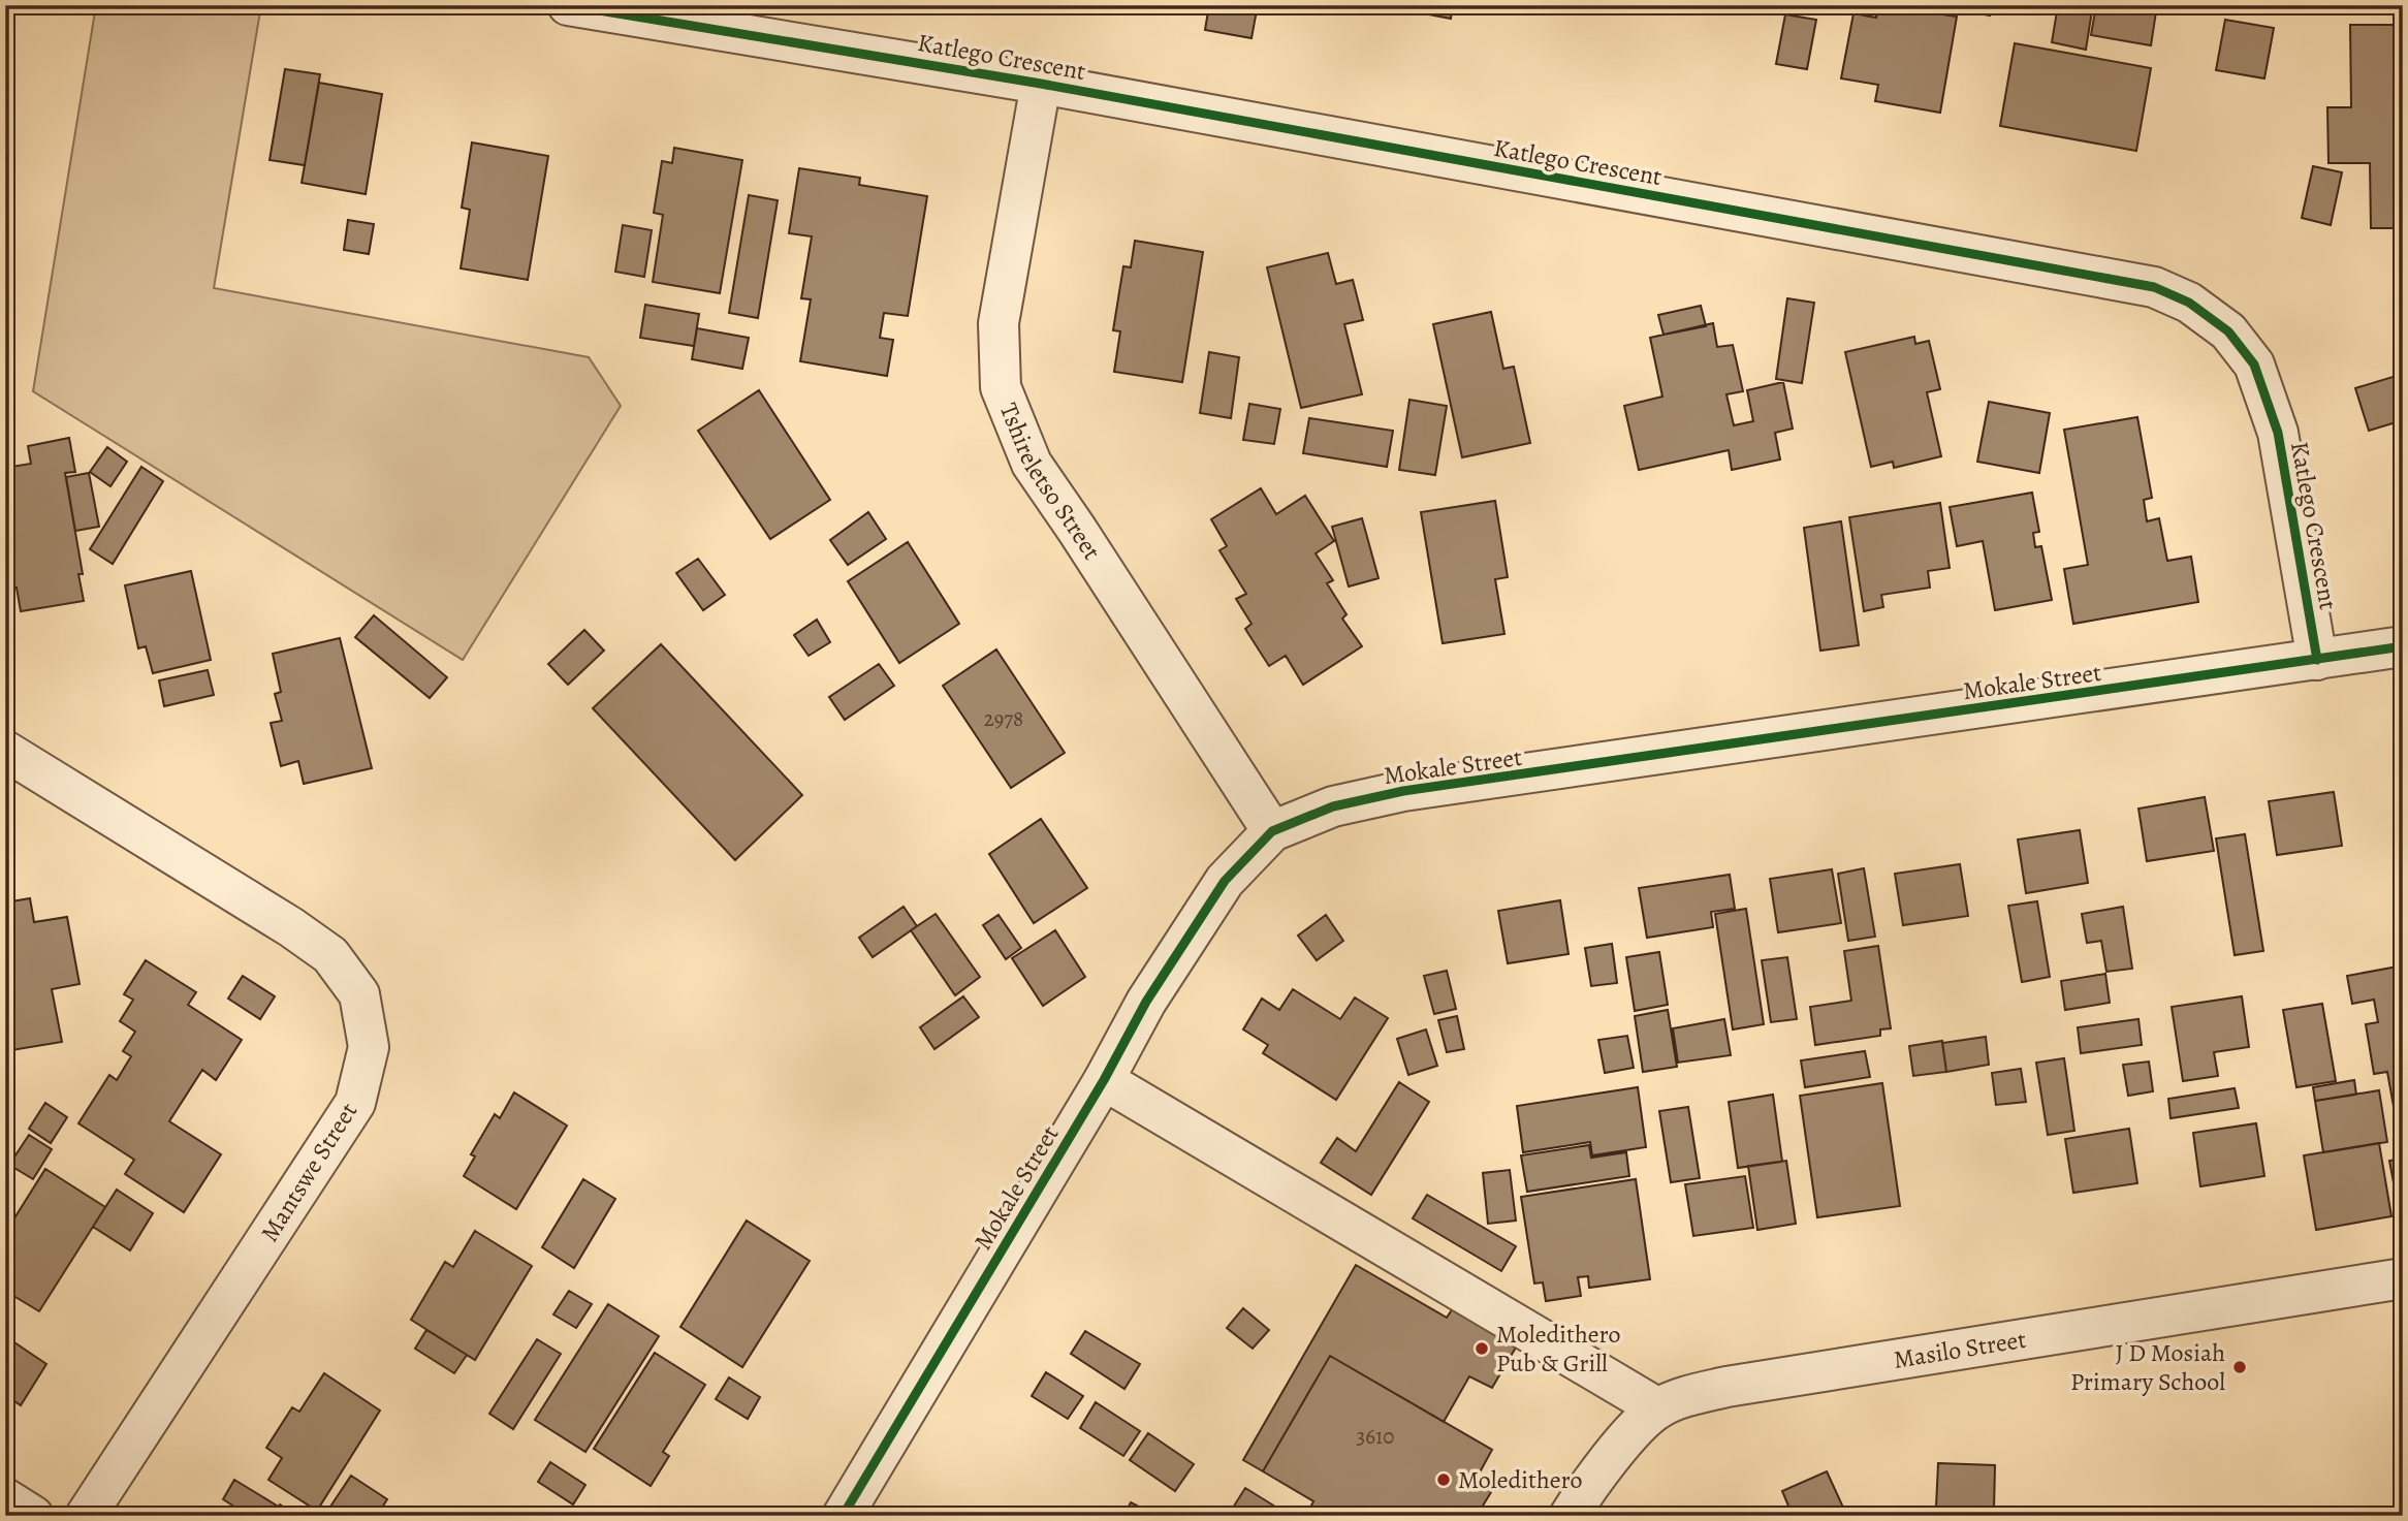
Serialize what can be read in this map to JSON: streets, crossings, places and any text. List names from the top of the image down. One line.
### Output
{"streets":{"street":["Katlego Crescent","Tshireletso Street","Mokale Street","Mantswe Street","Masilo Street"]},"crossings":[["Katlego Crescent","Tshireletso Street"],["Katlego Crescent","Mokale Street"],["Tshireletso Street","Mokale Street"]],"places":["Moledithero Pub & Grill","J D Mosiah Primary School","Moledithero"],"house_numbers":["2978","3610"]}
